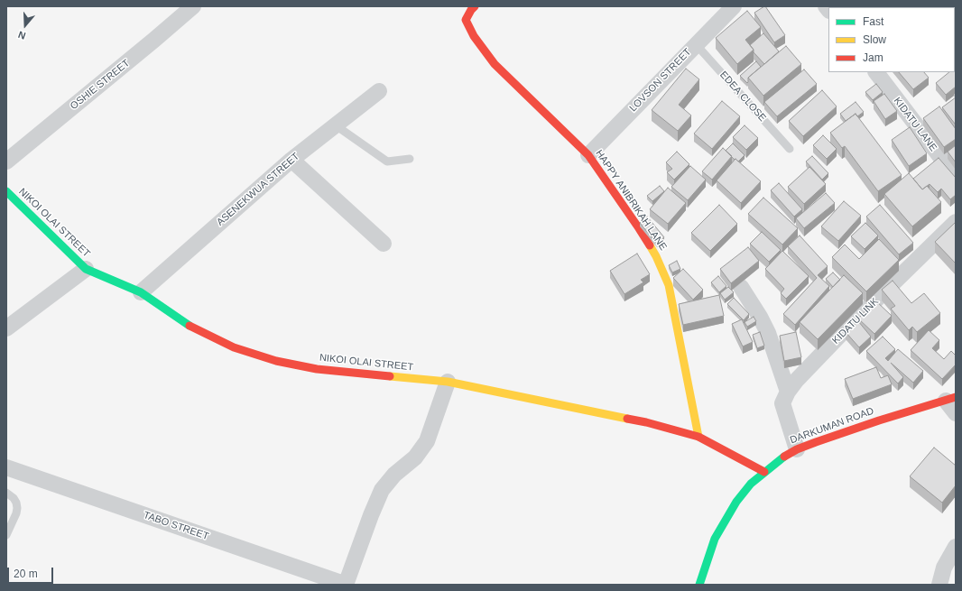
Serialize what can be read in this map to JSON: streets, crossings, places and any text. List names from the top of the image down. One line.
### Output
{"streets":{"street":["LOVSON STREET","OSHIE STREET","KIDATU LANE","ASENEKWUA STREET","HAPPY ANIBRIKAH LANE","NIKOI OLAI STREET","KIDATU LINK","DARKUMAN ROAD","TABO STREET"],"lane":["EDEA CLOSE"]},"crossings":[["LOVSON STREET","EDEA CLOSE"],["LOVSON STREET","HAPPY ANIBRIKAH LANE"],["ASENEKWUA STREET","NIKOI OLAI STREET"],["HAPPY ANIBRIKAH LANE","NIKOI OLAI STREET"],["NIKOI OLAI STREET","DARKUMAN ROAD"]],"legend":["Fast","Slow","Jam"],"scale_bar":"20 m","north":"bottom"}
